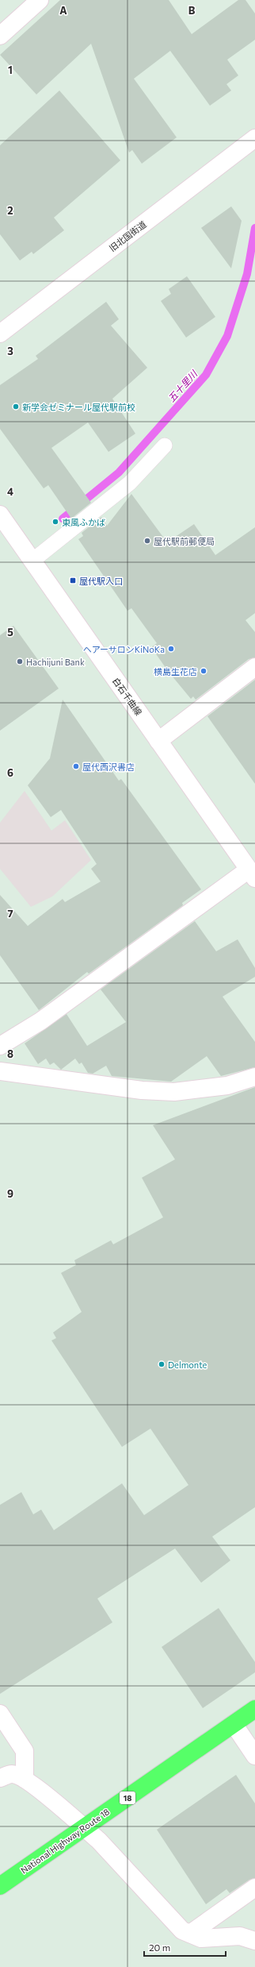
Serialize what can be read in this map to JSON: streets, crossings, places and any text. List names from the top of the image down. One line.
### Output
{"streets":{"highway":["18","National Highway Route 18"],"street":["旧北国街道","白石千曲線"]},"water":["五十里川"],"places":{"other":["新学会ゼミナール屋代駅前校","東風ふかば","屋代駅前郵便局","ヘアーサロンKiNoKa","Hachijuni Bank","横島生花店","屋代西沢書店","Delmonte"],"transit":["屋代駅入口"]},"scale_bar":"20 m","grid":{"columns":["A","B"],"rows":["1","2","3","4","5","6","7","8","9"]}}
